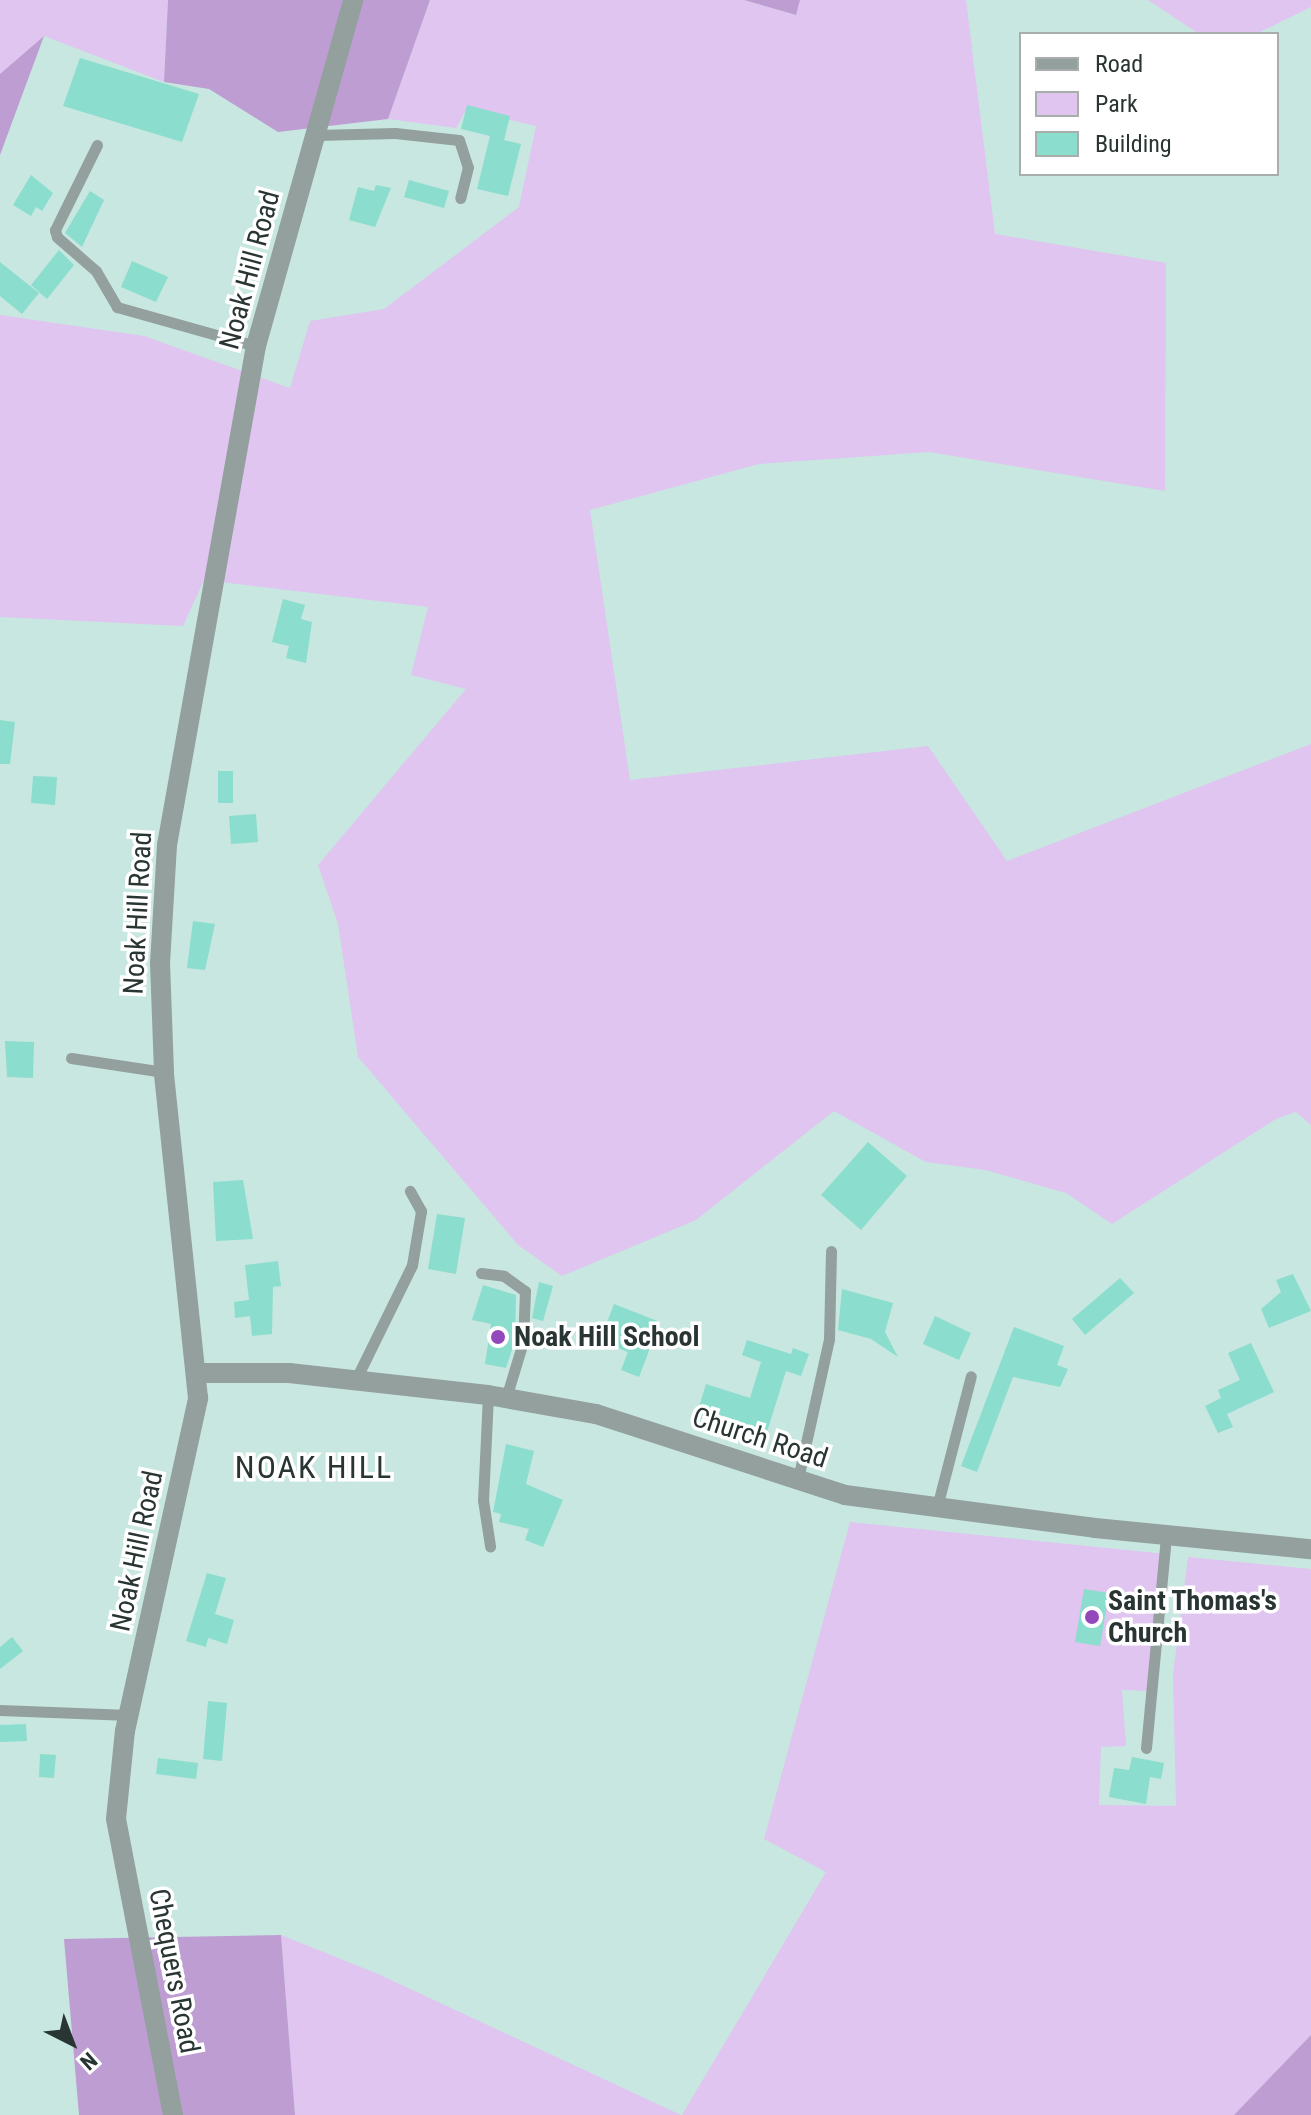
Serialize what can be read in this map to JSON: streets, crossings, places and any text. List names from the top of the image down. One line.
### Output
{"streets":{"street":["Noak Hill Road","Church Road","Chequers Road"]},"crossings":[["Noak Hill Road","Church Road"],["Noak Hill Road","Chequers Road"]],"districts":["NOAK HILL"],"places":["Noak Hill School","Saint Thomas's Church"],"legend":["Road","Park","Building"],"north":"bottom right"}
